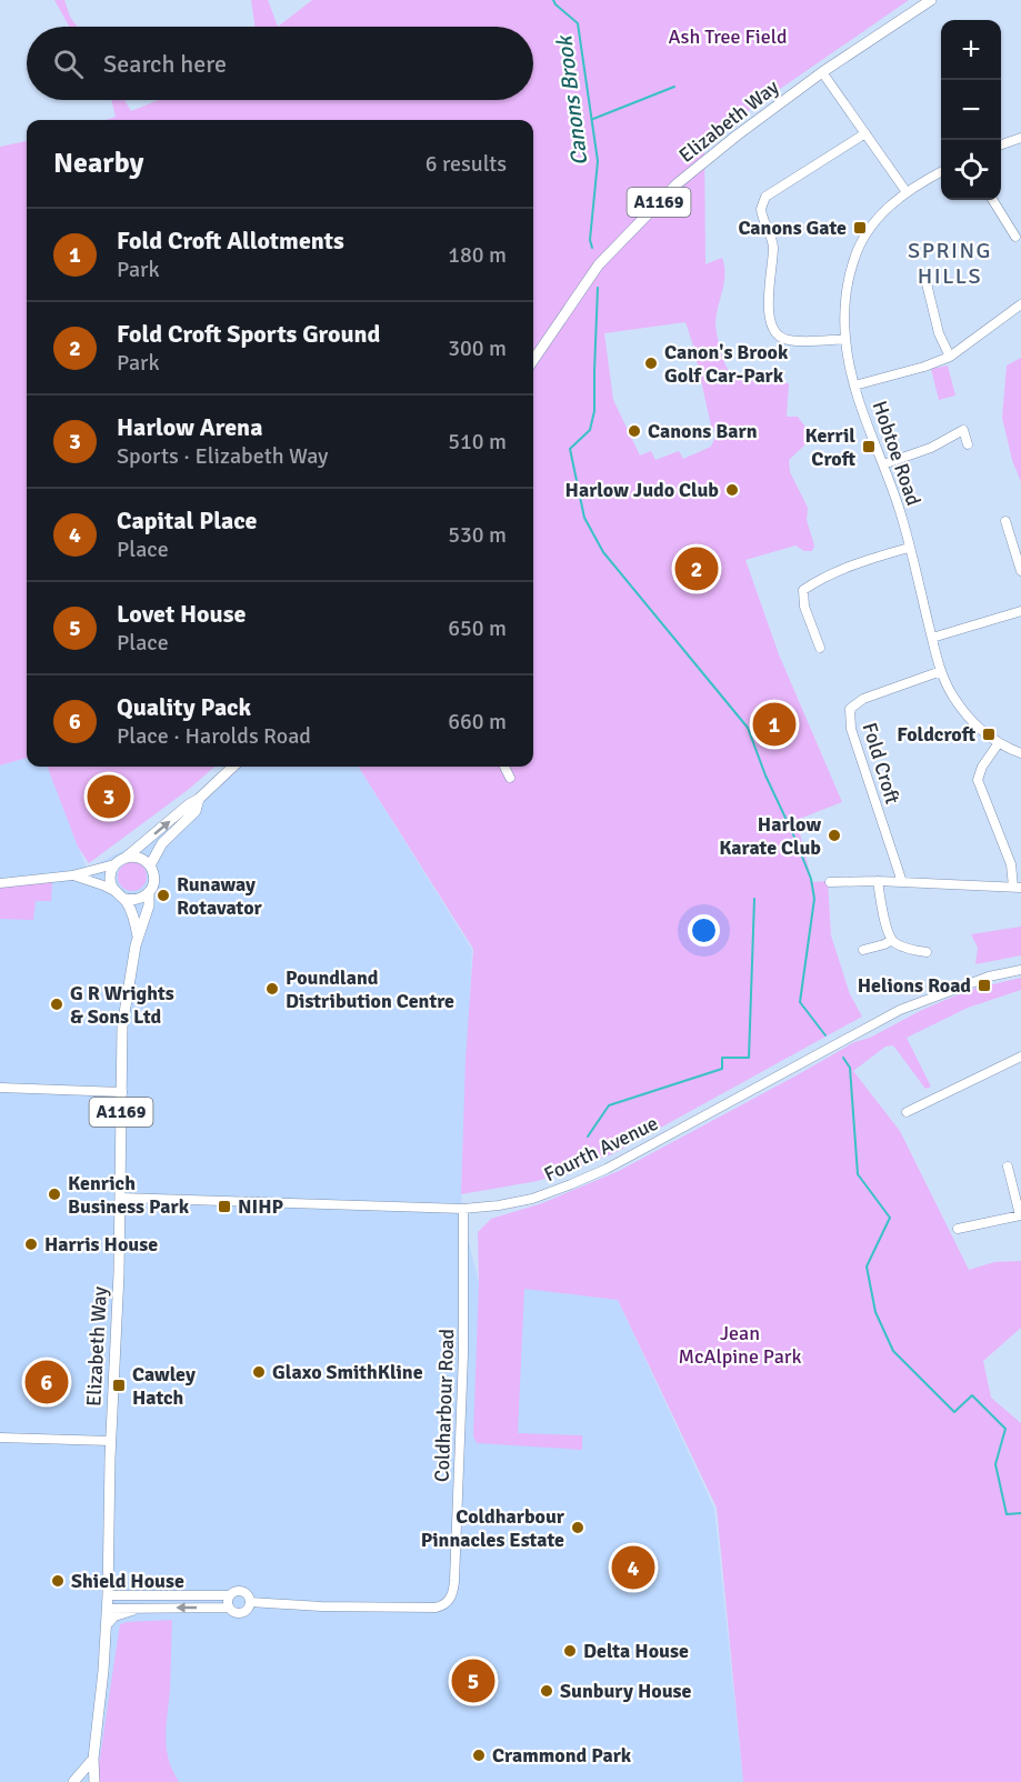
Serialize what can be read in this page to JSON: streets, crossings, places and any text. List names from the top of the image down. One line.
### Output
{"streets":{"main road":["Elizabeth Way","A1169"],"street":["Hobtoe Road","Fold Croft","Fourth Avenue","Coldharbour Road"]},"crossings":[["Elizabeth Way","Fourth Avenue"],["Elizabeth Way","Coldharbour Road"],["Hobtoe Road","Fold Croft"],["Fourth Avenue","Coldharbour Road"]],"districts":["SPRING HILLS"],"water":["Canons Brook"],"parks":["Ash Tree Field","Jean McAlpine Park"],"places":{"transit":["Canons Gate","Kerril Croft","Foldcroft","Helions Road","NIHP","Cawley Hatch"],"other":["Canon's Brook Golf Car-Park","Canons Barn","Harlow Judo Club","Harlow Karate Club","Runaway Rotavator","Poundland Distribution Centre","G R Wrights & Sons Ltd","Kenrich Business Park","Harris House","Glaxo SmithKline","Coldharbour Pinnacles Estate","Shield House","Delta House","Sunbury House","Crammond Park"]},"page":{"map_buttons":["+","−"],"search":"Search here","heading":["Nearby","6 results"],"list":[{"mark":"1","name":"Fold Croft Allotments","note":"Park","value":"180 m"},{"mark":"2","name":"Fold Croft Sports Ground","note":"Park","value":"300 m"},{"mark":"3","name":"Harlow Arena","note":"Sports · Elizabeth Way","value":"510 m"},{"mark":"4","name":"Capital Place","note":"Place","value":"530 m"},{"mark":"5","name":"Lovet House","note":"Place","value":"650 m"},{"mark":"6","name":"Quality Pack","note":"Place · Harolds Road","value":"660 m"}],"pins":["2","1","3","6","4","5"]}}
